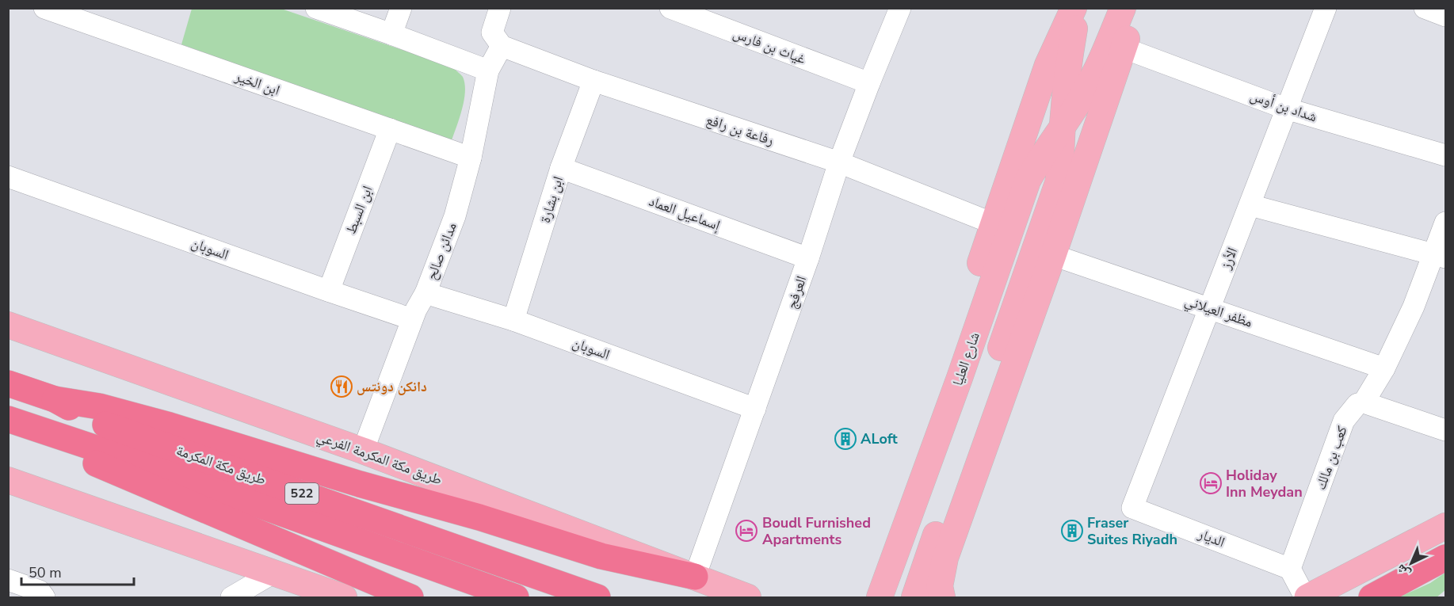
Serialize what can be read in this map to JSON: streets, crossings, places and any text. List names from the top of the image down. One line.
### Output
{"streets":{"highway":["طريق مكة المكرمة","522"],"main road":["شارع العليا","طريق مكة المكرمة الفرعي"],"street":["غياث بن فارس","ابن الخير","شداد بن أوس","رفاعة بن رافع","ابن بشارة","ابن السبط","إسماعيل العماد","السوبان","مدائن صالح","الأرز","العرفج","مظفر العيلاني","كعب بن مالك","الديار"]},"crossings":[["غياث بن فارس","العرفج"],["ابن الخير","ابن السبط"],["ابن الخير","مدائن صالح"],["شداد بن أوس","الأرز"],["رفاعة بن رافع","ابن بشارة"],["رفاعة بن رافع","مدائن صالح"],["رفاعة بن رافع","العرفج"],["ابن بشارة","إسماعيل العماد"],["ابن بشارة","السوبان"],["ابن السبط","السوبان"],["إسماعيل العماد","العرفج"],["السوبان","مدائن صالح"],["السوبان","العرفج"],["مدائن صالح","طريق مكة المكرمة الفرعي"],["الأرز","مظفر العيلاني"],["الأرز","الديار"],["العرفج","طريق مكة المكرمة الفرعي"],["مظفر العيلاني","كعب بن مالك"],["كعب بن مالك","الديار"]],"places":{"restaurant":["دانكن دونتس"],"building":["ALoft","Fraser Suites Riyadh"],"hotel":["Holiday Inn Meydan","Boudl Furnished Apartments"]},"scale_bar":"50 m","north":"bottom left"}
